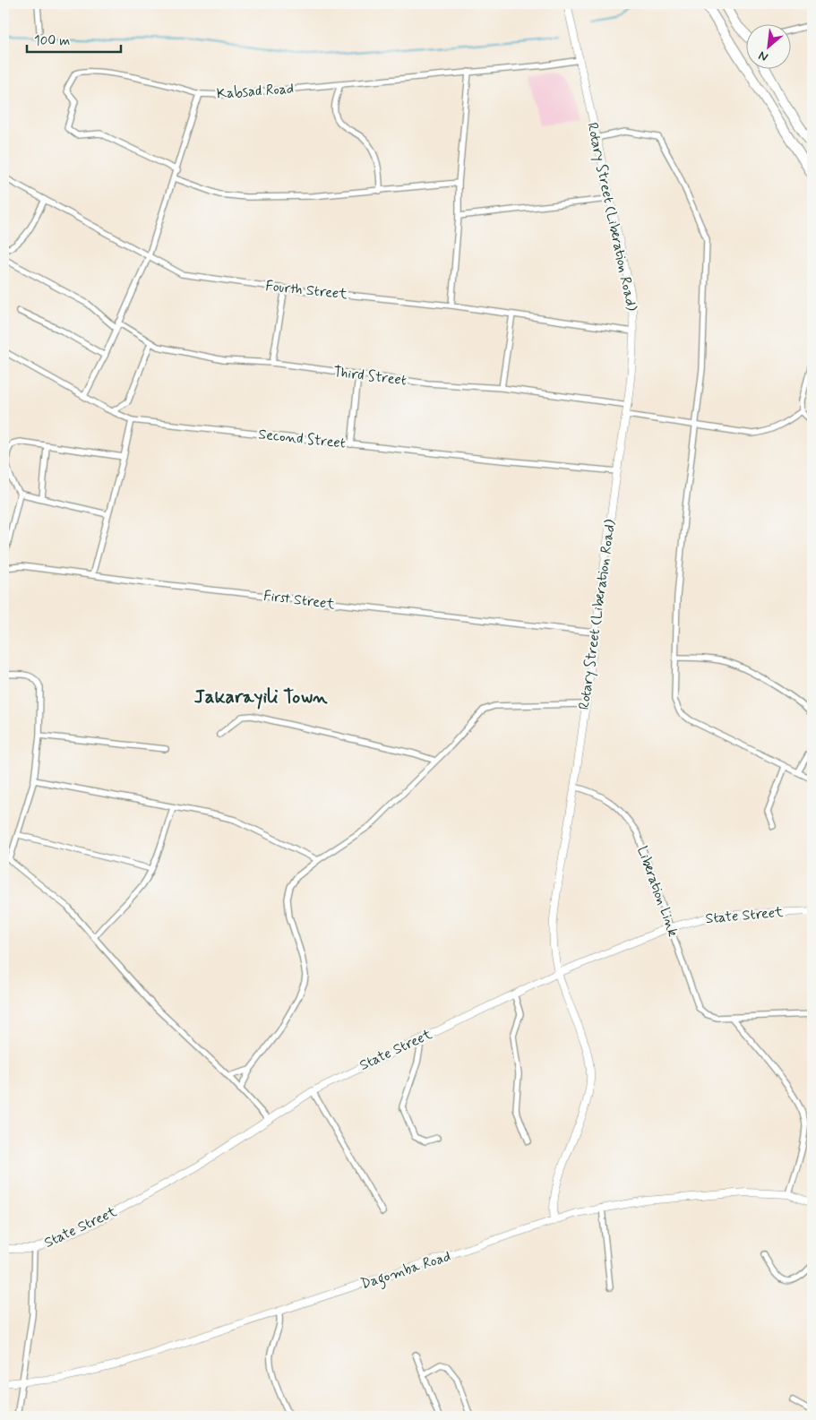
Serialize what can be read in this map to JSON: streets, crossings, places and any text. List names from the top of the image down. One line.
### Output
{"streets":{"street":["Kabsad Road","Rotary Street (Liberation Road)","Fourth Street","Third Street","Second Street","First Street","Liberation Link","State Street","Dagomba Road"]},"crossings":[["Kabsad Road","Rotary Street (Liberation Road)"],["Kabsad Road","Fourth Street"],["Kabsad Road","Third Street"],["Kabsad Road","Second Street"],["Rotary Street (Liberation Road)","Fourth Street"],["Rotary Street (Liberation Road)","Third Street"],["Rotary Street (Liberation Road)","Second Street"],["Rotary Street (Liberation Road)","First Street"],["Rotary Street (Liberation Road)","Liberation Link"],["Rotary Street (Liberation Road)","State Street"],["Rotary Street (Liberation Road)","Dagomba Road"],["Liberation Link","State Street"]],"districts":["Jakarayili Town"],"scale_bar":"100 m","north":"bottom left"}
